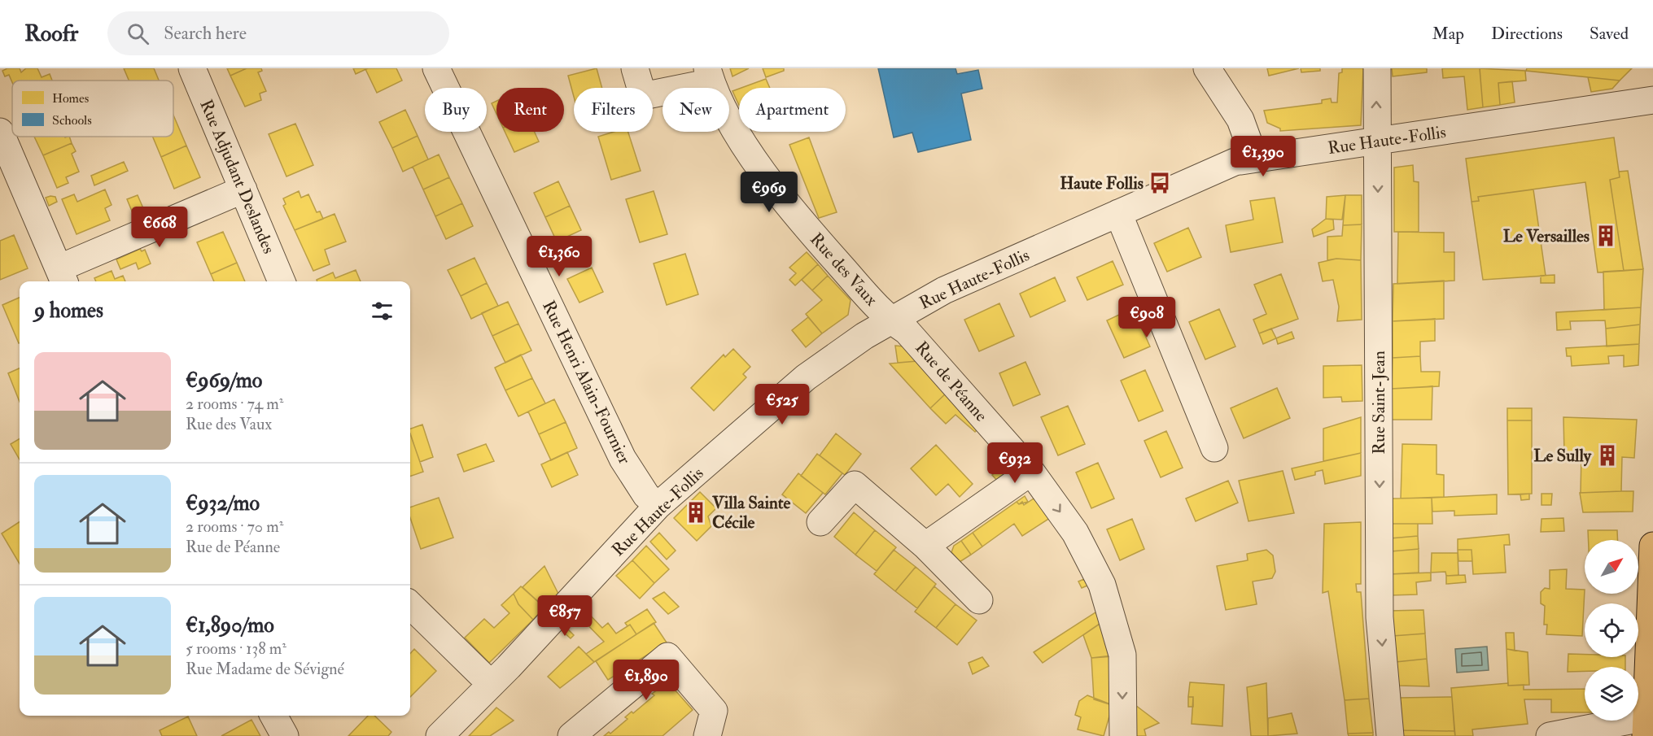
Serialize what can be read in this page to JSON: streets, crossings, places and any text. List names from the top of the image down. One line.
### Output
{"streets":{"street":["Rue Haute-Follis","Rue Adjudant Deslandes","Rue des Vaux","Rue de Péanne","Rue Henri Alain-Fournier","Rue Saint-Jean"]},"crossings":[["Rue Haute-Follis","Rue des Vaux"],["Rue Haute-Follis","Rue de Péanne"],["Rue Haute-Follis","Rue Henri Alain-Fournier"],["Rue Haute-Follis","Rue Saint-Jean"],["Rue des Vaux","Rue de Péanne"]],"places":{"bus stop":["Haute Follis"],"building":["Le Versailles","Le Sully","Villa Sainte Cécile"]},"legend":["Homes","Schools"],"north":"top right","page":{"header":"Roofr","search":"Search here","nav":["Map","Directions","Saved"],"chip":["Buy","Rent","Filters","New","Apartment"],"price":["€1,390","€969","€668","€1,360","€908","€525","€932","€857","€1,890"],"heading":"9 homes","list":[{"name":"€969/mo","note":"2 rooms · 74 m² · Rue des Vaux"},{"name":"€932/mo","note":"2 rooms · 70 m² · Rue de Péanne"},{"name":"€1,890/mo","note":"5 rooms · 138 m² · Rue Madame de Sévigné"}]}}
